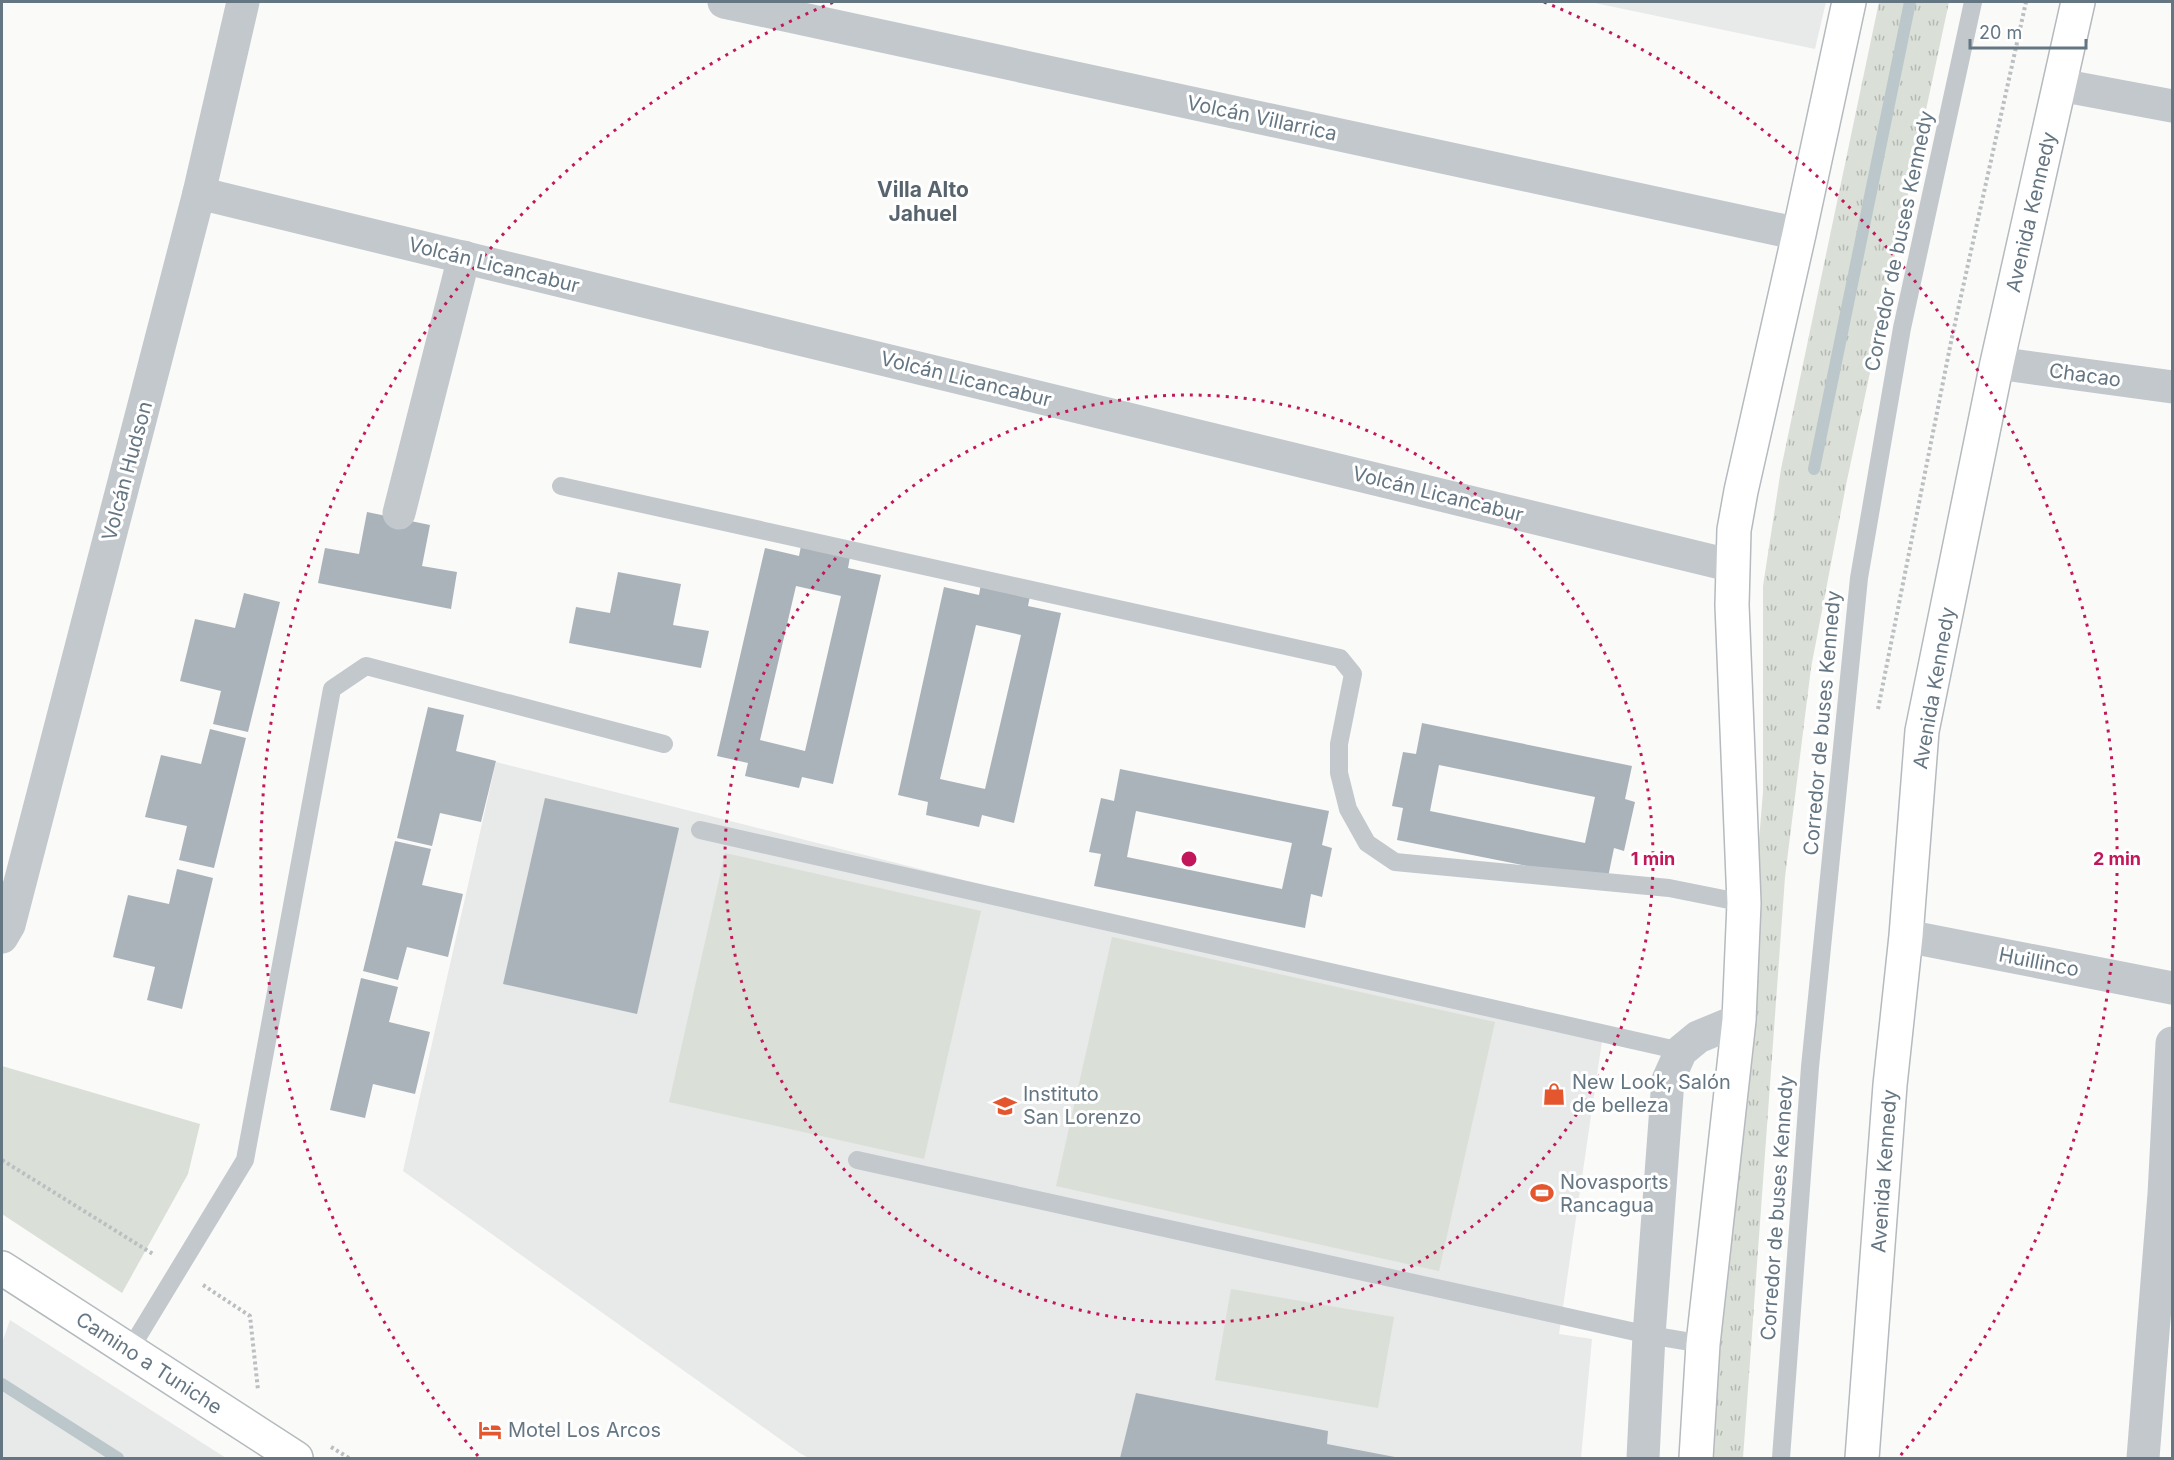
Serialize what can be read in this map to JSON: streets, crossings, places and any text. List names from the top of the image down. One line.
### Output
{"streets":{"main road":["Avenida Kennedy","Camino a Tuniche"],"street":["Volcán Villarrica","Volcán Licancabur","Chacao","Volcán Hudson","Huillinco"],"lane":["Corredor de buses Kennedy"]},"crossings":[["Avenida Kennedy","Chacao"],["Avenida Kennedy","Huillinco"],["Volcán Licancabur","Volcán Hudson"]],"districts":["Villa Alto Jahuel"],"places":{"shop":["New Look, Salón de belleza"],"school or university":["Instituto San Lorenzo"],"sports":["Novasports Rancagua"],"hotel":["Motel Los Arcos"]},"scale_bar":"20 m","rings":["1 min","2 min"]}
